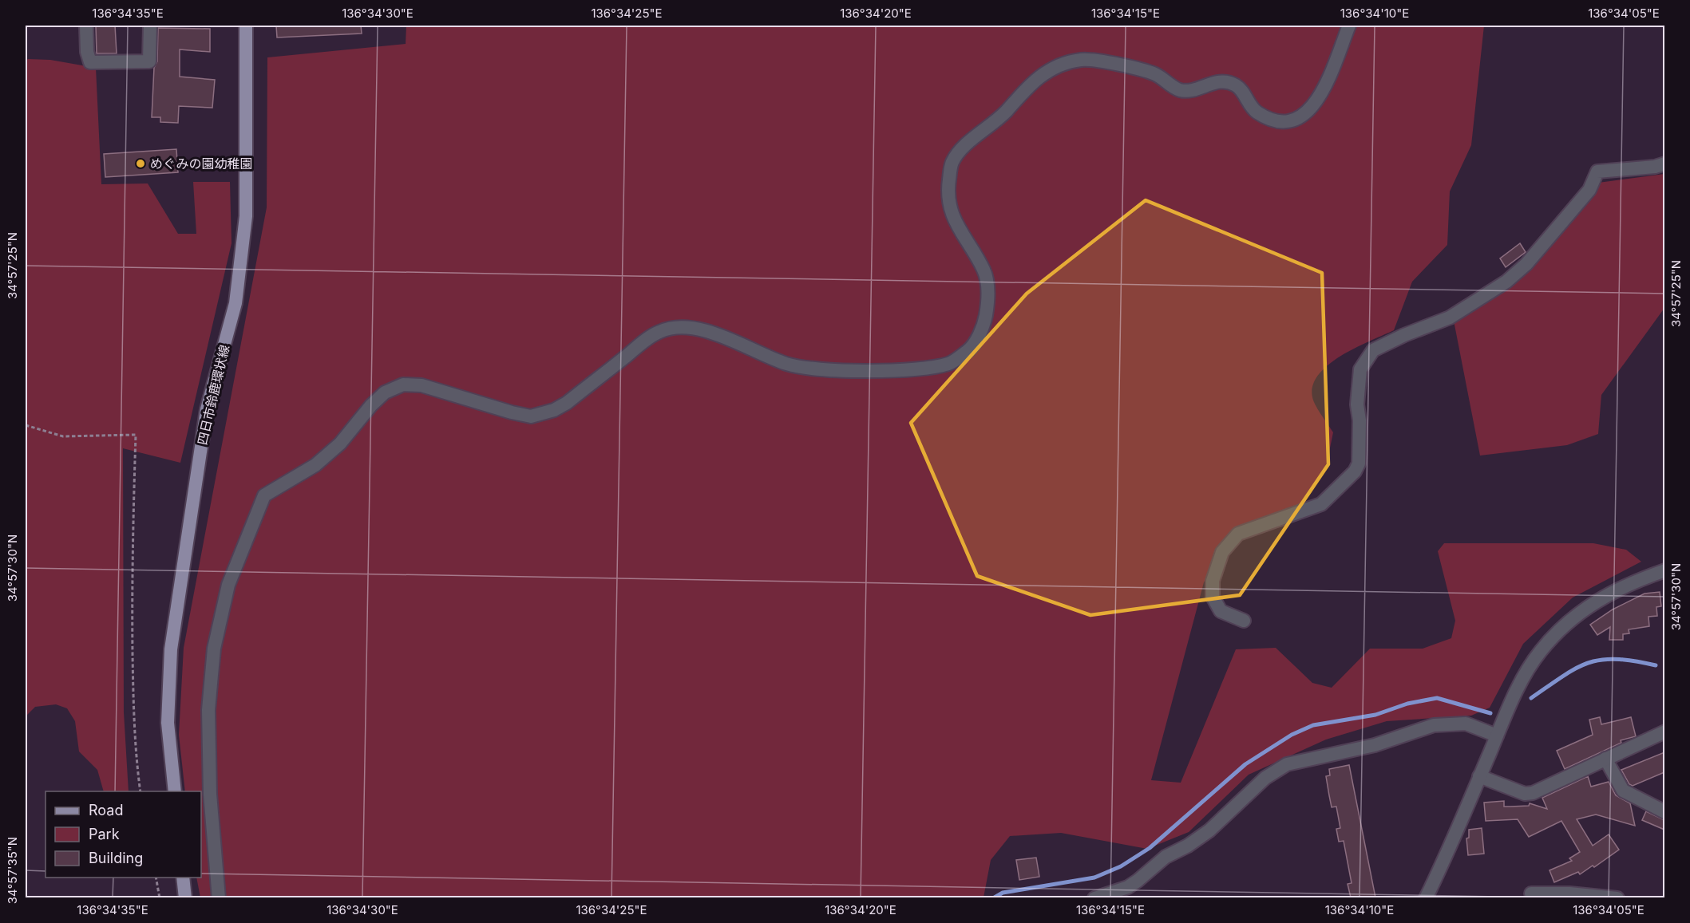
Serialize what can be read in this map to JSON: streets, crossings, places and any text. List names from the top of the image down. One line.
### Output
{"streets":{"main road":["四日市鈴鹿環状線"]},"places":["めぐみの園幼稚園"],"legend":["Road","Park","Building"],"coordinates":["136°34'35\"E","136°34'30\"E","136°34'25\"E","136°34'20\"E","136°34'15\"E","136°34'10\"E","136°34'05\"E","34°57'25\"N","34°57'30\"N","34°57'35\"N"]}
